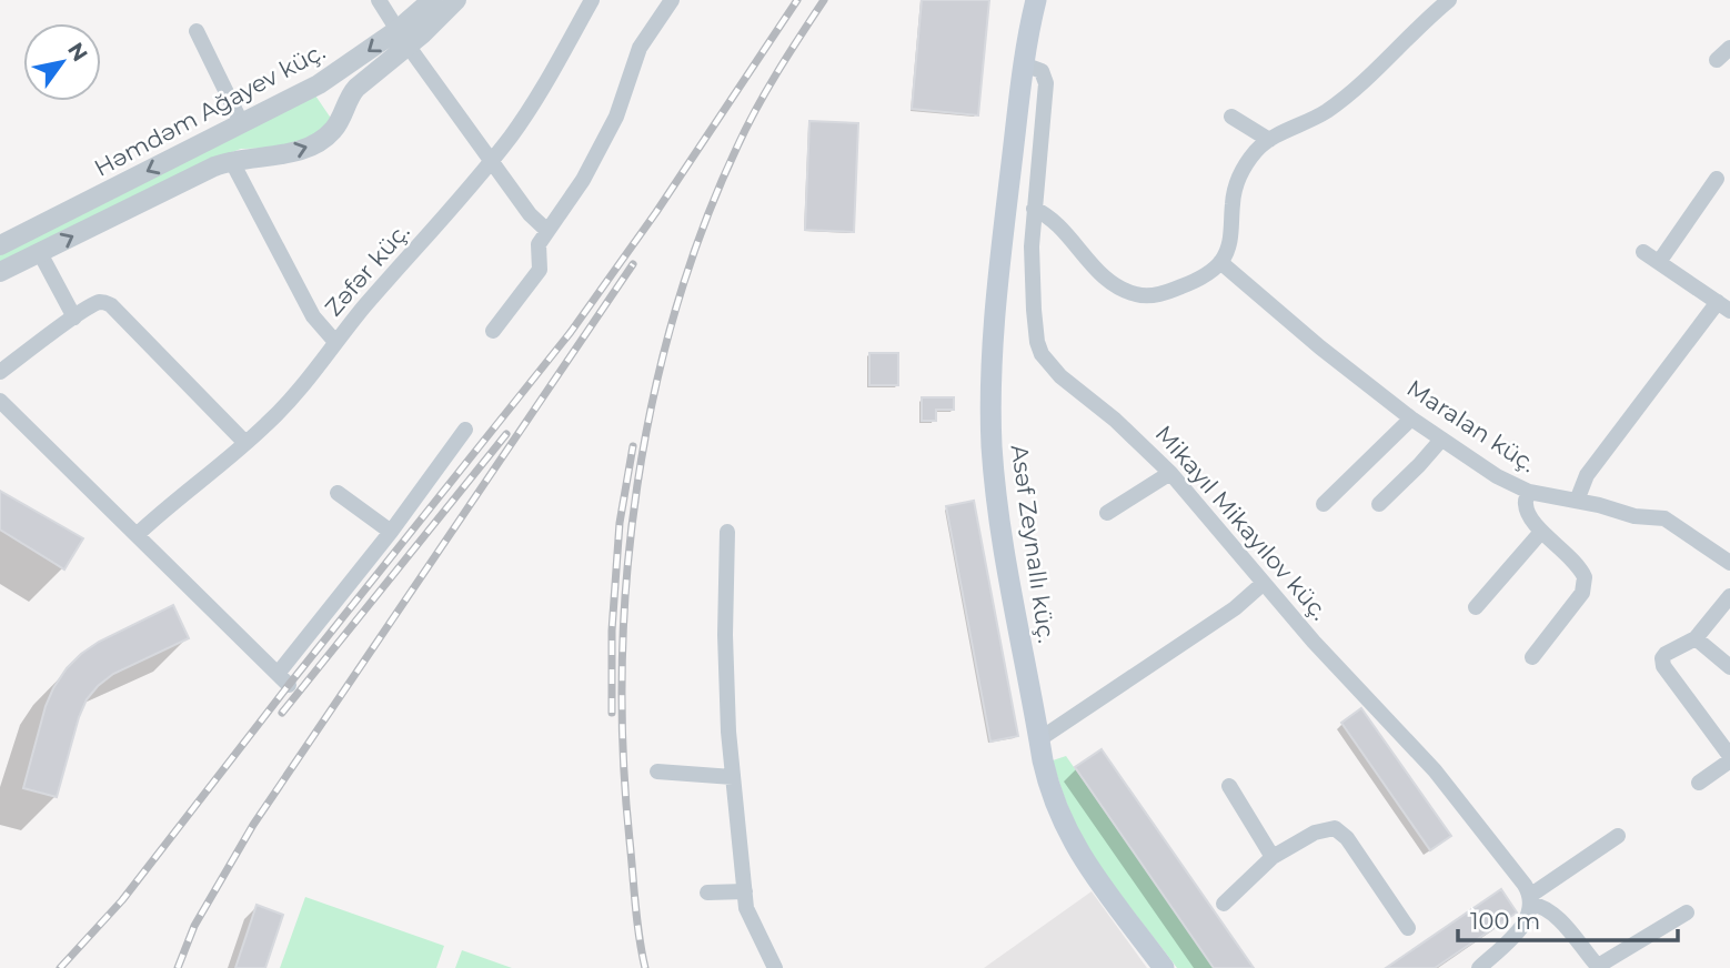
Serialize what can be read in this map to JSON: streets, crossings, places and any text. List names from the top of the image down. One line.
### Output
{"streets":{"main road":["Asəf Zeynallı küç."],"street":["Həmdəm Ağayev küç.","Zəfər küç.","Maralan küç.","Mikayıl Mikayılov küç."]},"crossings":[["Mikayıl Mikayılov küç.","Asəf Zeynallı küç."]],"scale_bar":"100 m","north":"top right"}
